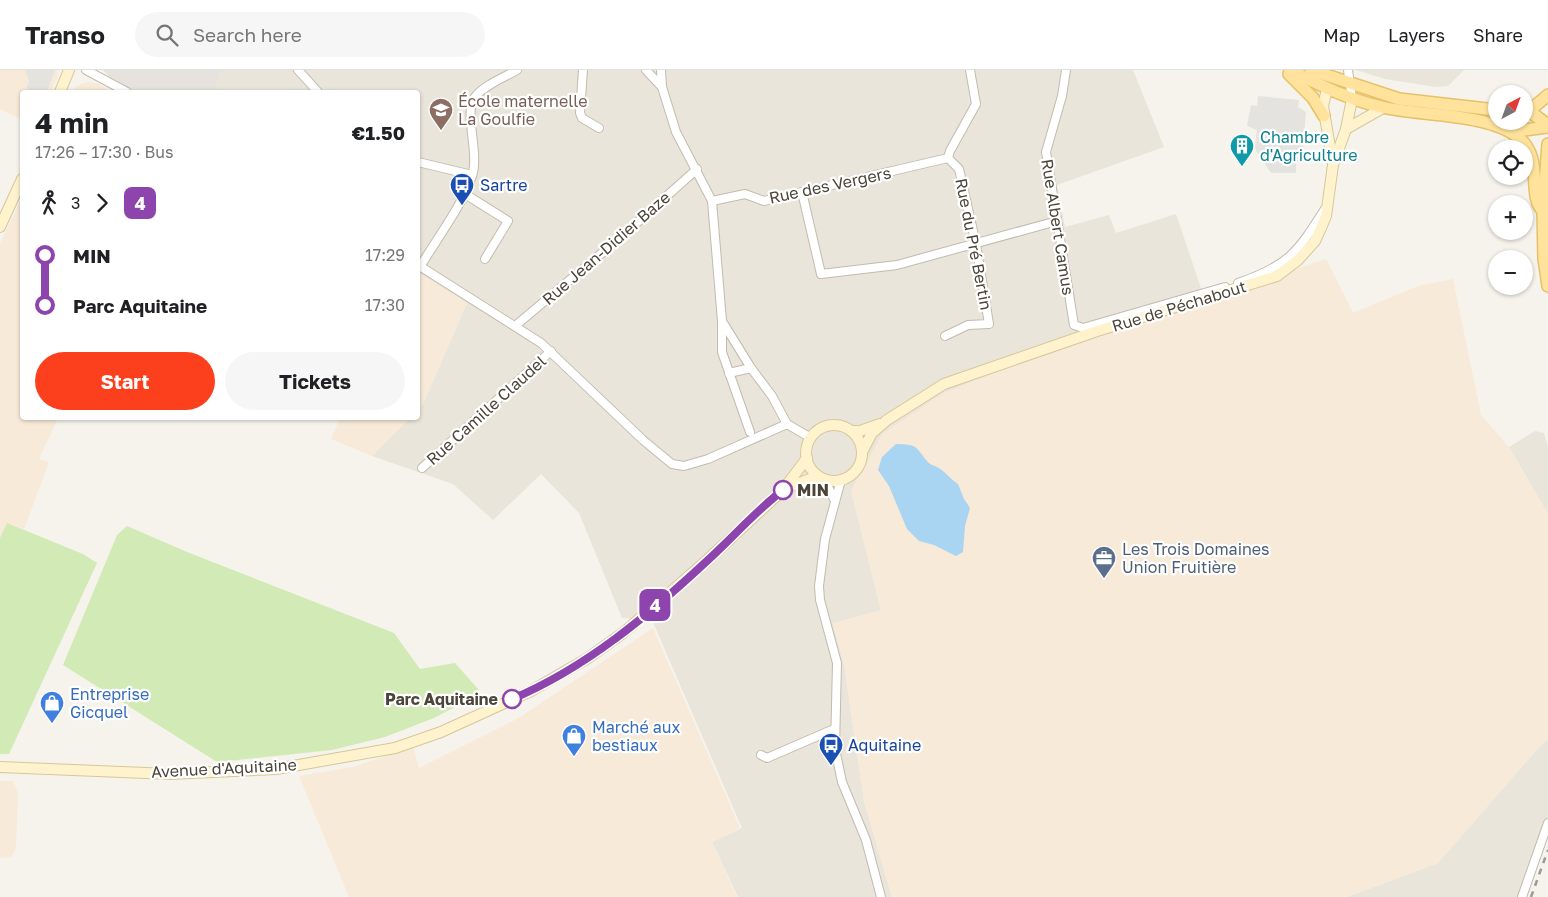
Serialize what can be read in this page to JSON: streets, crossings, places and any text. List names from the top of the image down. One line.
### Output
{"streets":{"street":["Rue des Vergers","Rue Albert Camus","Rue du Pré Bertin","Rue Jean-Didier Baze","Rue de Péchabout","Rue Camille Claudel","Avenue d'Aquitaine"]},"crossings":[["Rue des Vergers","Rue du Pré Bertin"],["Rue Albert Camus","Rue de Péchabout"],["Rue de Péchabout","Avenue d'Aquitaine"]],"places":{"school or university":["École maternelle La Goulfie"],"building":["Chambre d'Agriculture"],"bus stop":["Sartre","Aquitaine"],"other":["MIN","Parc Aquitaine"],"office":["Les Trois Domaines Union Fruitière"],"shop":["Entreprise Gicquel","Marché aux bestiaux"]},"lines":["bus line 4"],"north":"top right","page":{"header":"Transo","search":"Search here","nav":["Map","Layers","Share"],"on_map":"4","map_buttons":["+","−"],"heading":["4 min","17:26 – 17:30 · Bus","€1.50"],"legs":["3","4"],"list":[{"name":"MIN","value":"17:29"},{"name":"Parc Aquitaine","value":"17:30"}],"buttons":["Start","Tickets"]}}
